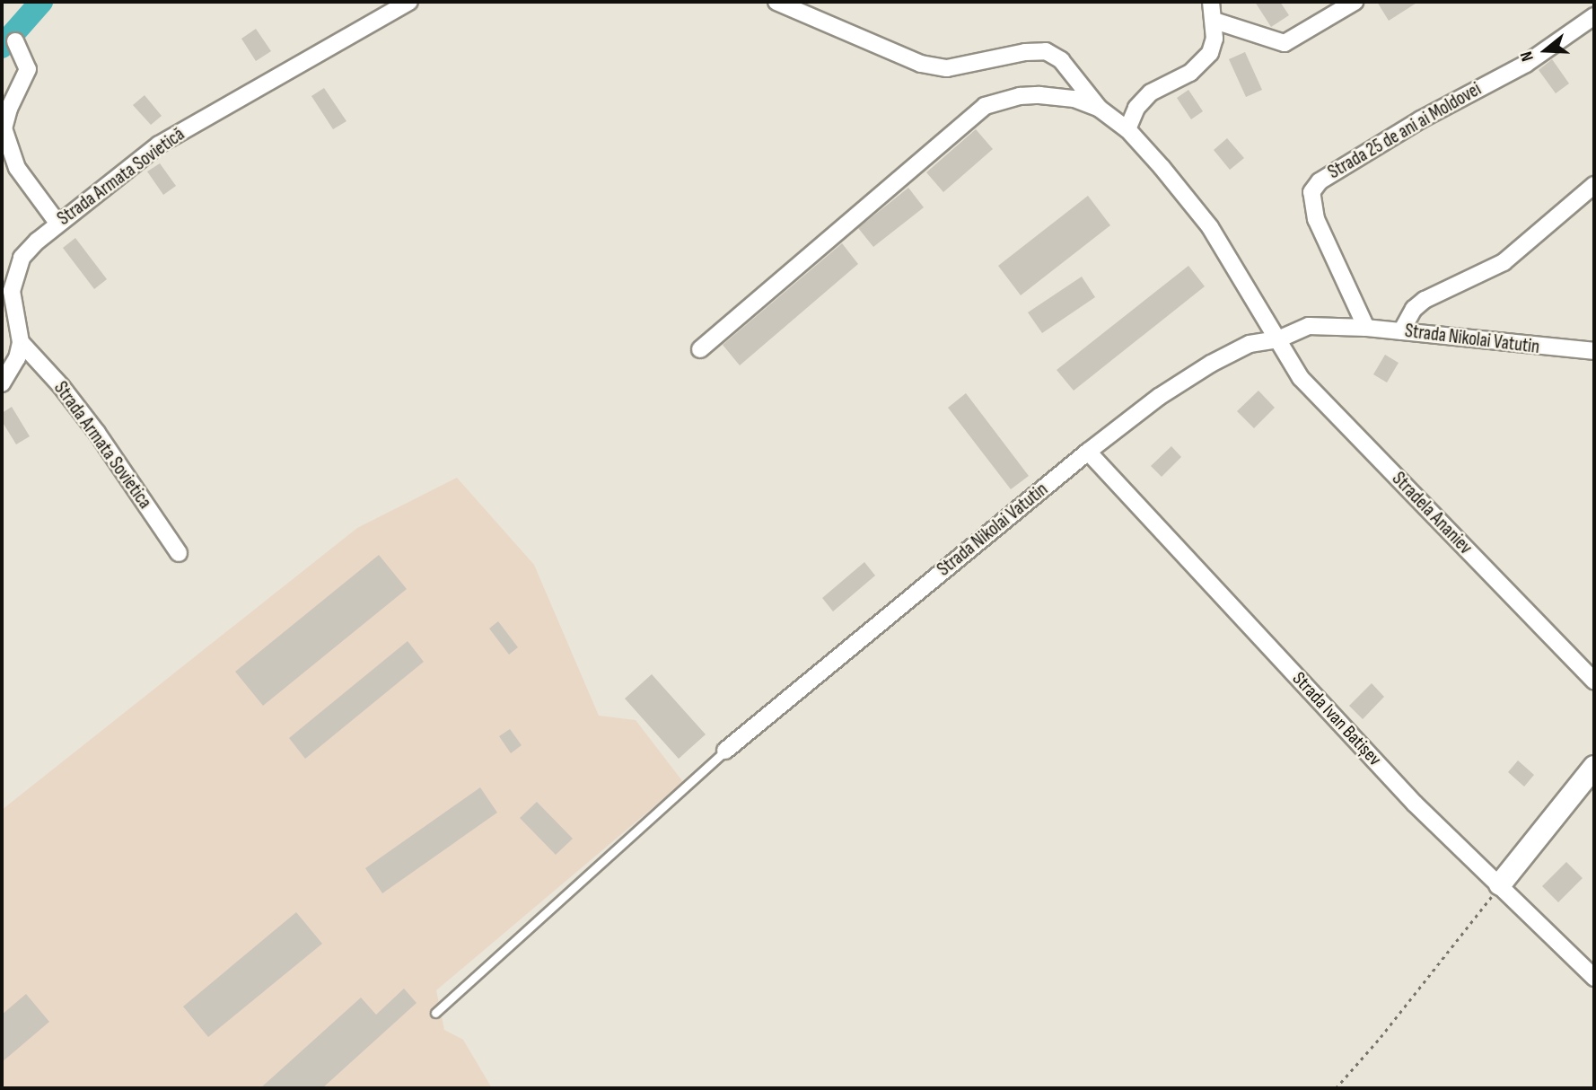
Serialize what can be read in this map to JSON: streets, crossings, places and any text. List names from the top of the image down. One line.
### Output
{"streets":{"street":["Strada 25 de ani ai Moldovei","Strada Armata Sovietică","Strada Nikolai Vatutin","Strada Armata Sovietica","Stradela Ananiev","Strada Ivan Batișev"]},"crossings":[["Strada 25 de ani ai Moldovei","Strada Nikolai Vatutin"],["Strada Armata Sovietică","Strada Armata Sovietica"],["Strada Nikolai Vatutin","Stradela Ananiev"],["Strada Nikolai Vatutin","Strada Ivan Batișev"]],"north":"left"}
